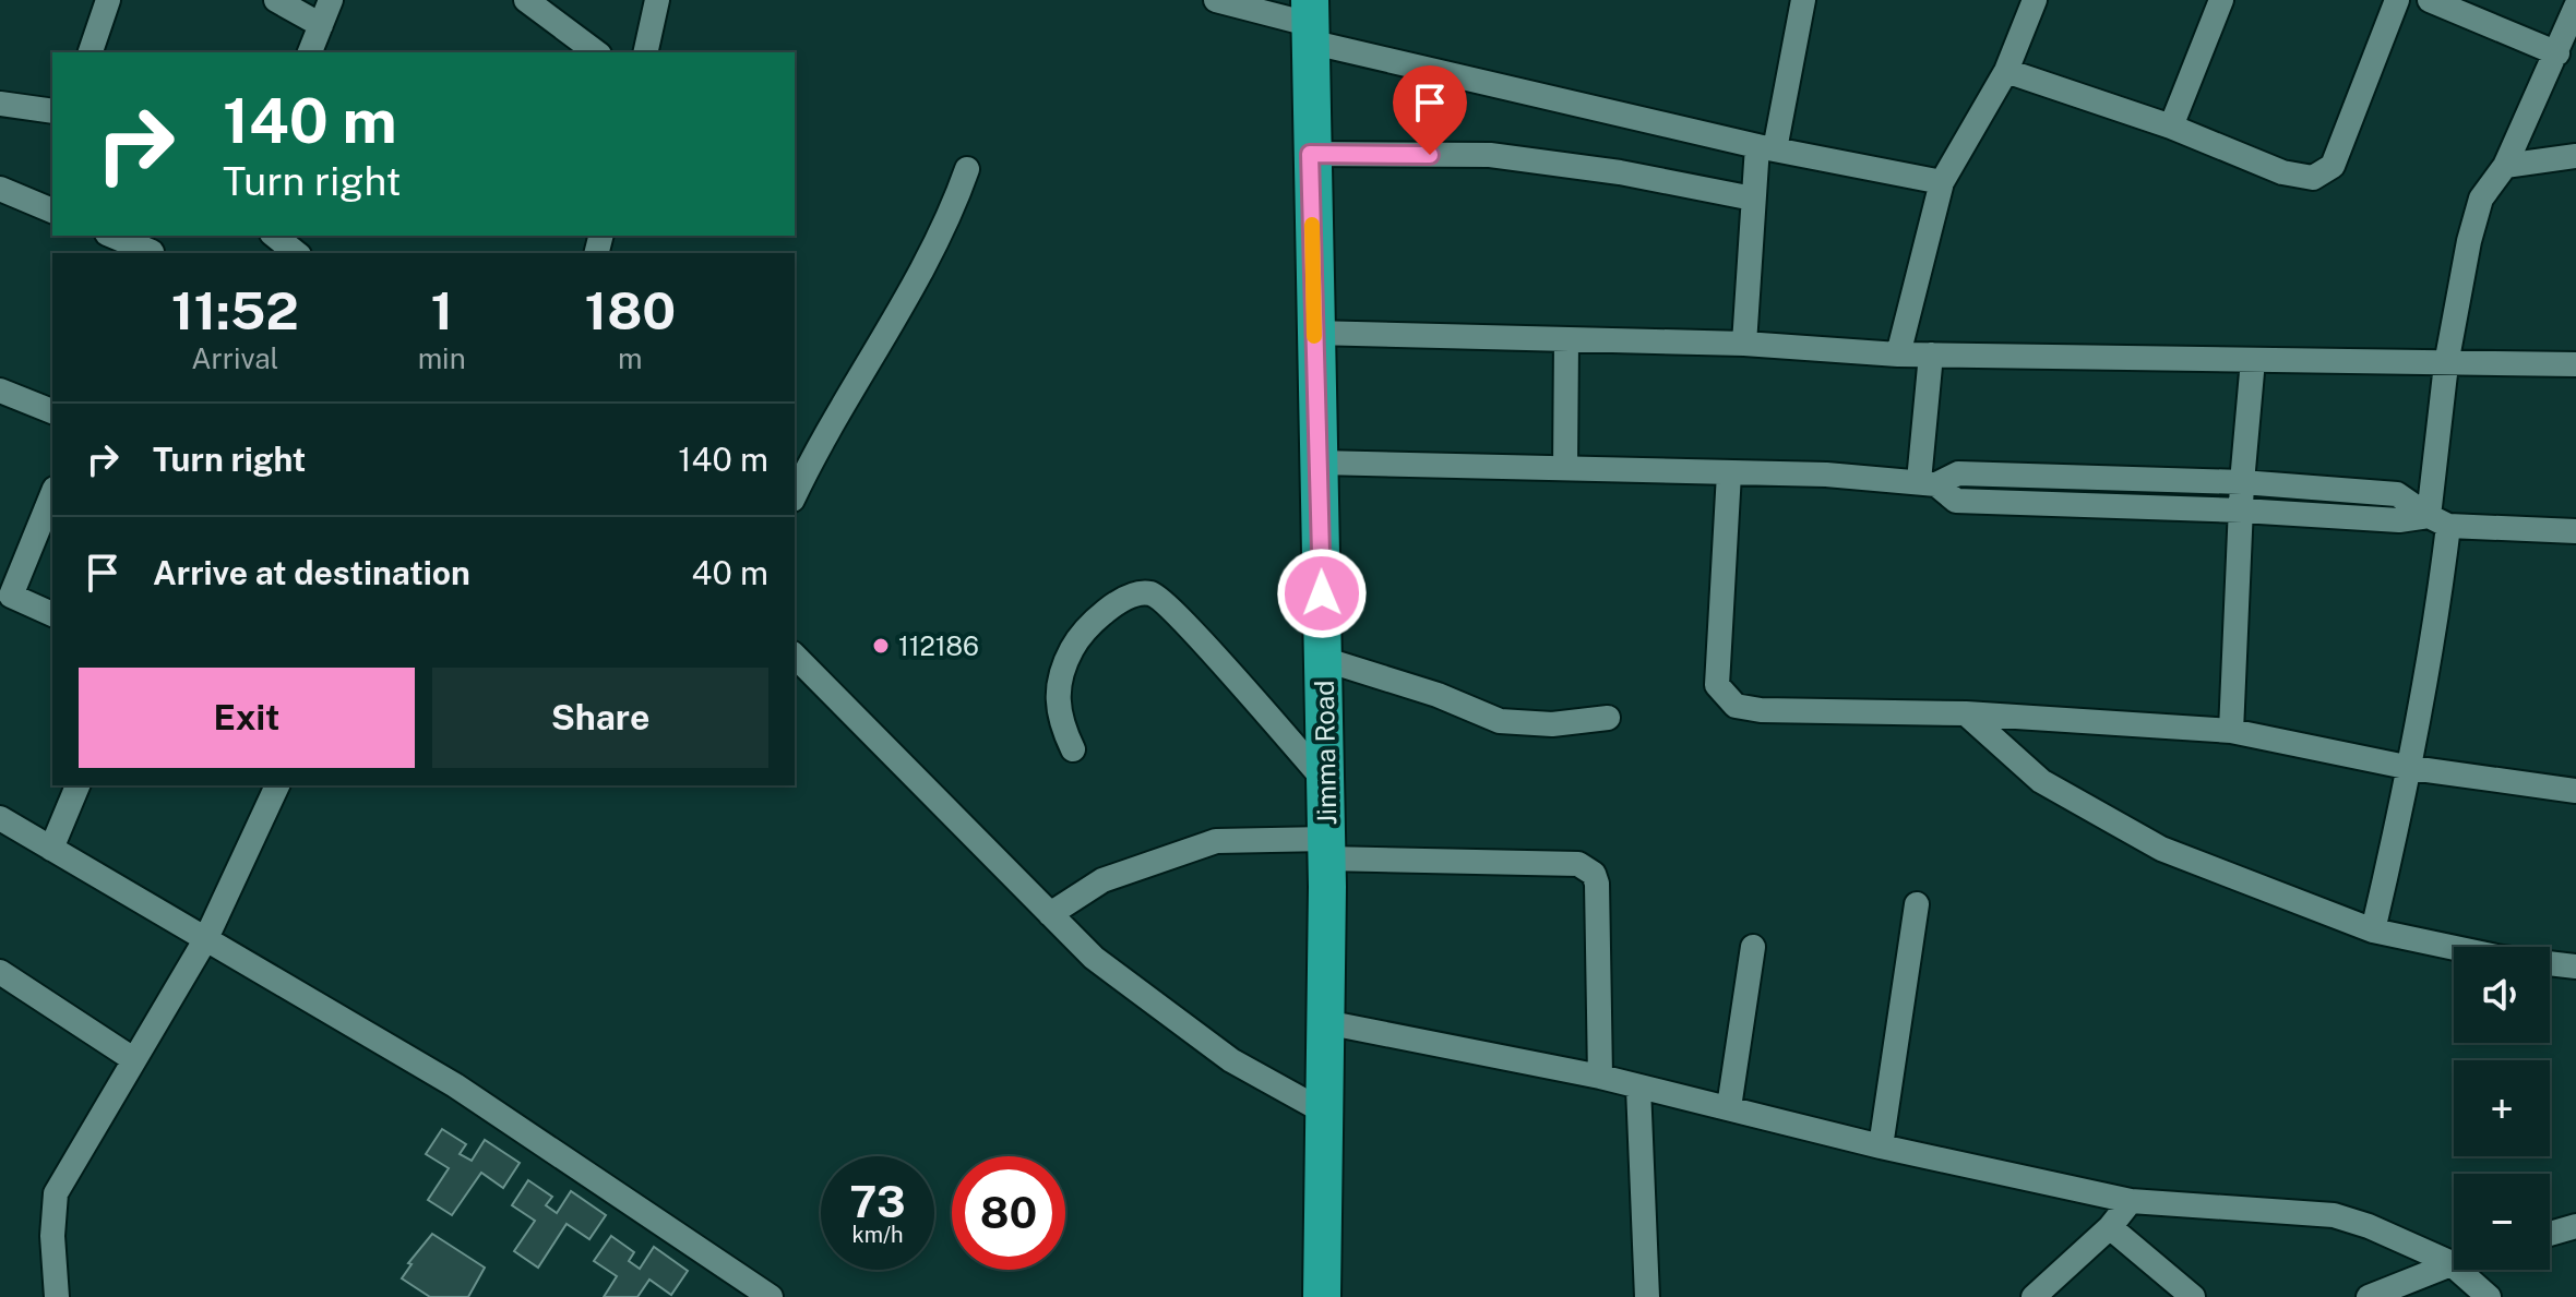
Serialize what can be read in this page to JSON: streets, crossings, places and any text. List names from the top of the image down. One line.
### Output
{"streets":{"highway":["Jimma Road"]},"places":["112186"],"page":{"turn":["140 m","Turn right"],"eta":["11:52","Arrival","1","min","180","m"],"list":[{"name":"Turn right","value":"140 m"},{"name":"Arrive at destination","value":"40 m"}],"buttons":["Exit","Share"],"map_buttons":["+","−"],"speed":"73 km/h","limit":"80"}}
